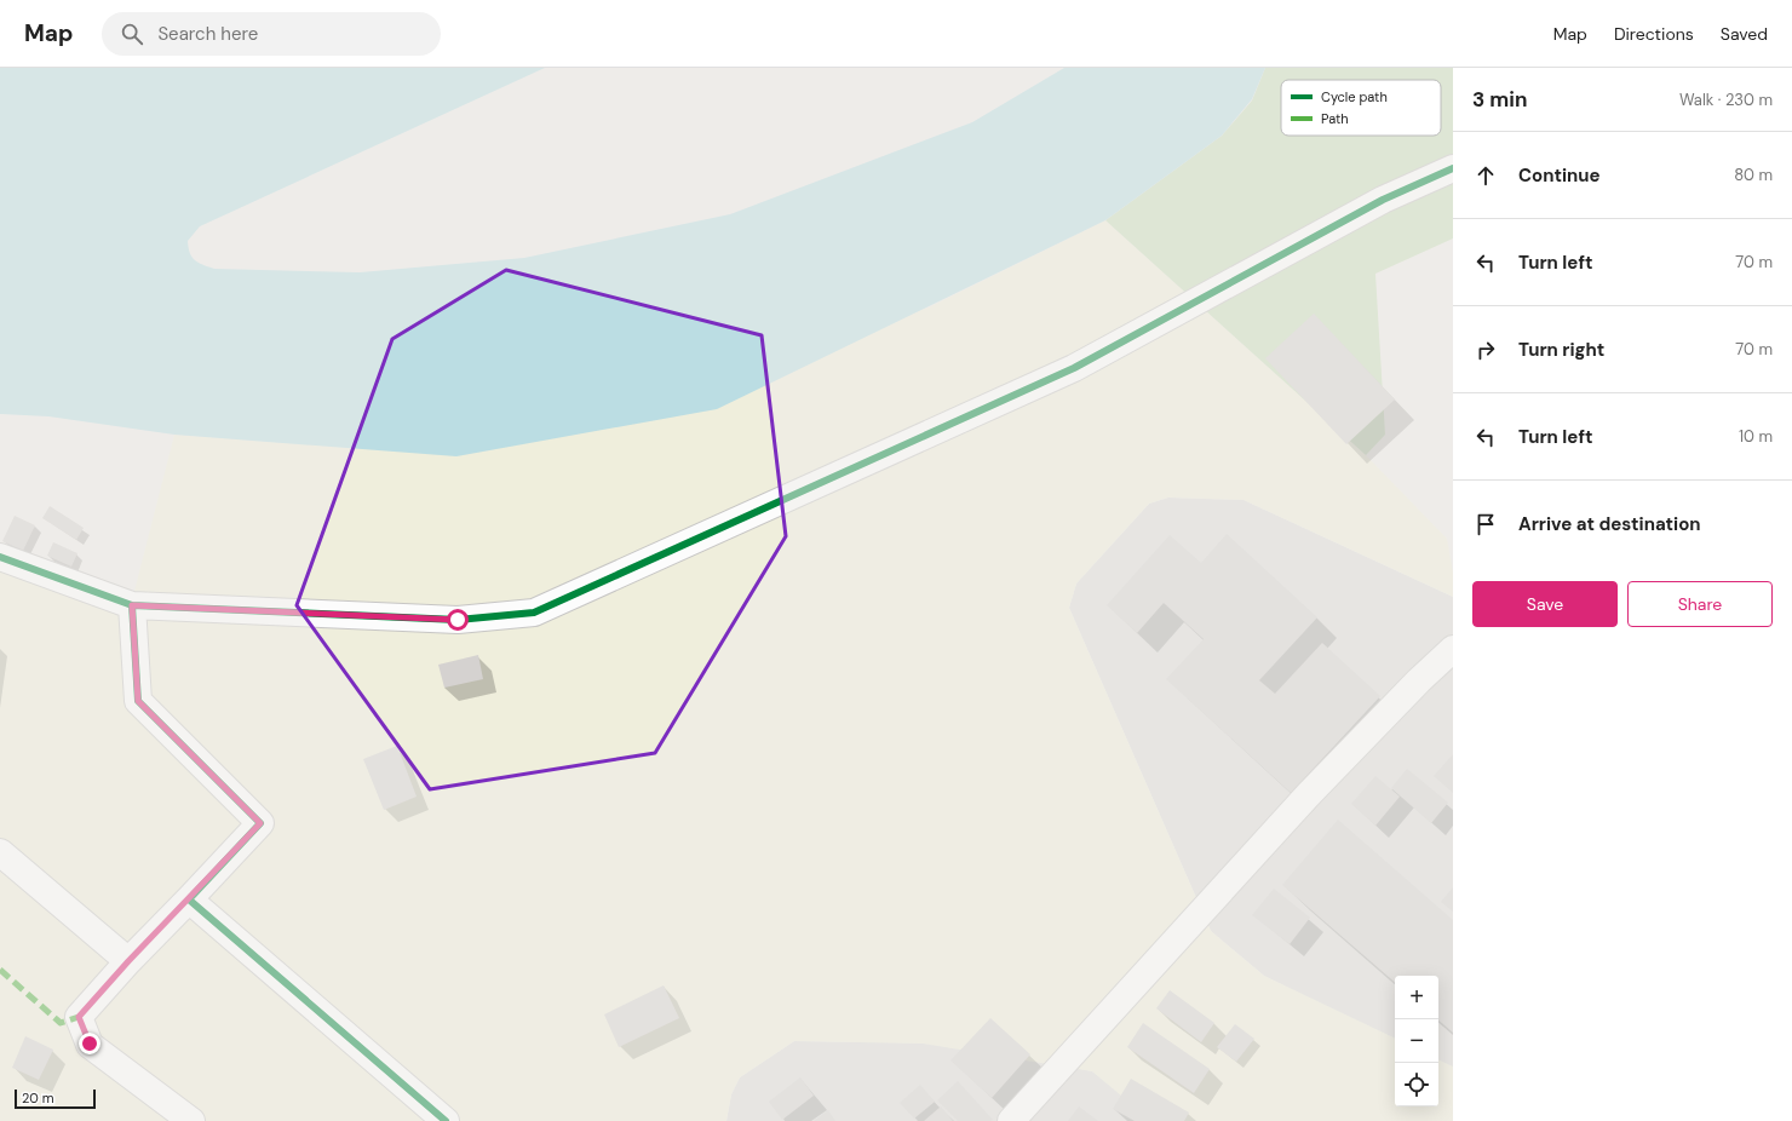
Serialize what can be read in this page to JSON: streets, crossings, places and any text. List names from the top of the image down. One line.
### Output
{"legend":["Cycle path","Path"],"scale_bar":"20 m","page":{"header":"Map","search":"Search here","nav":["Map","Directions","Saved"],"heading":["3 min","Walk · 230 m"],"list":[["Continue","80 m"],["Turn left","70 m"],["Turn right","70 m"],["Turn left","10 m"],"Arrive at destination"],"buttons":["Save","Share"],"map_buttons":["+","−"],"scale":"20 m"}}
